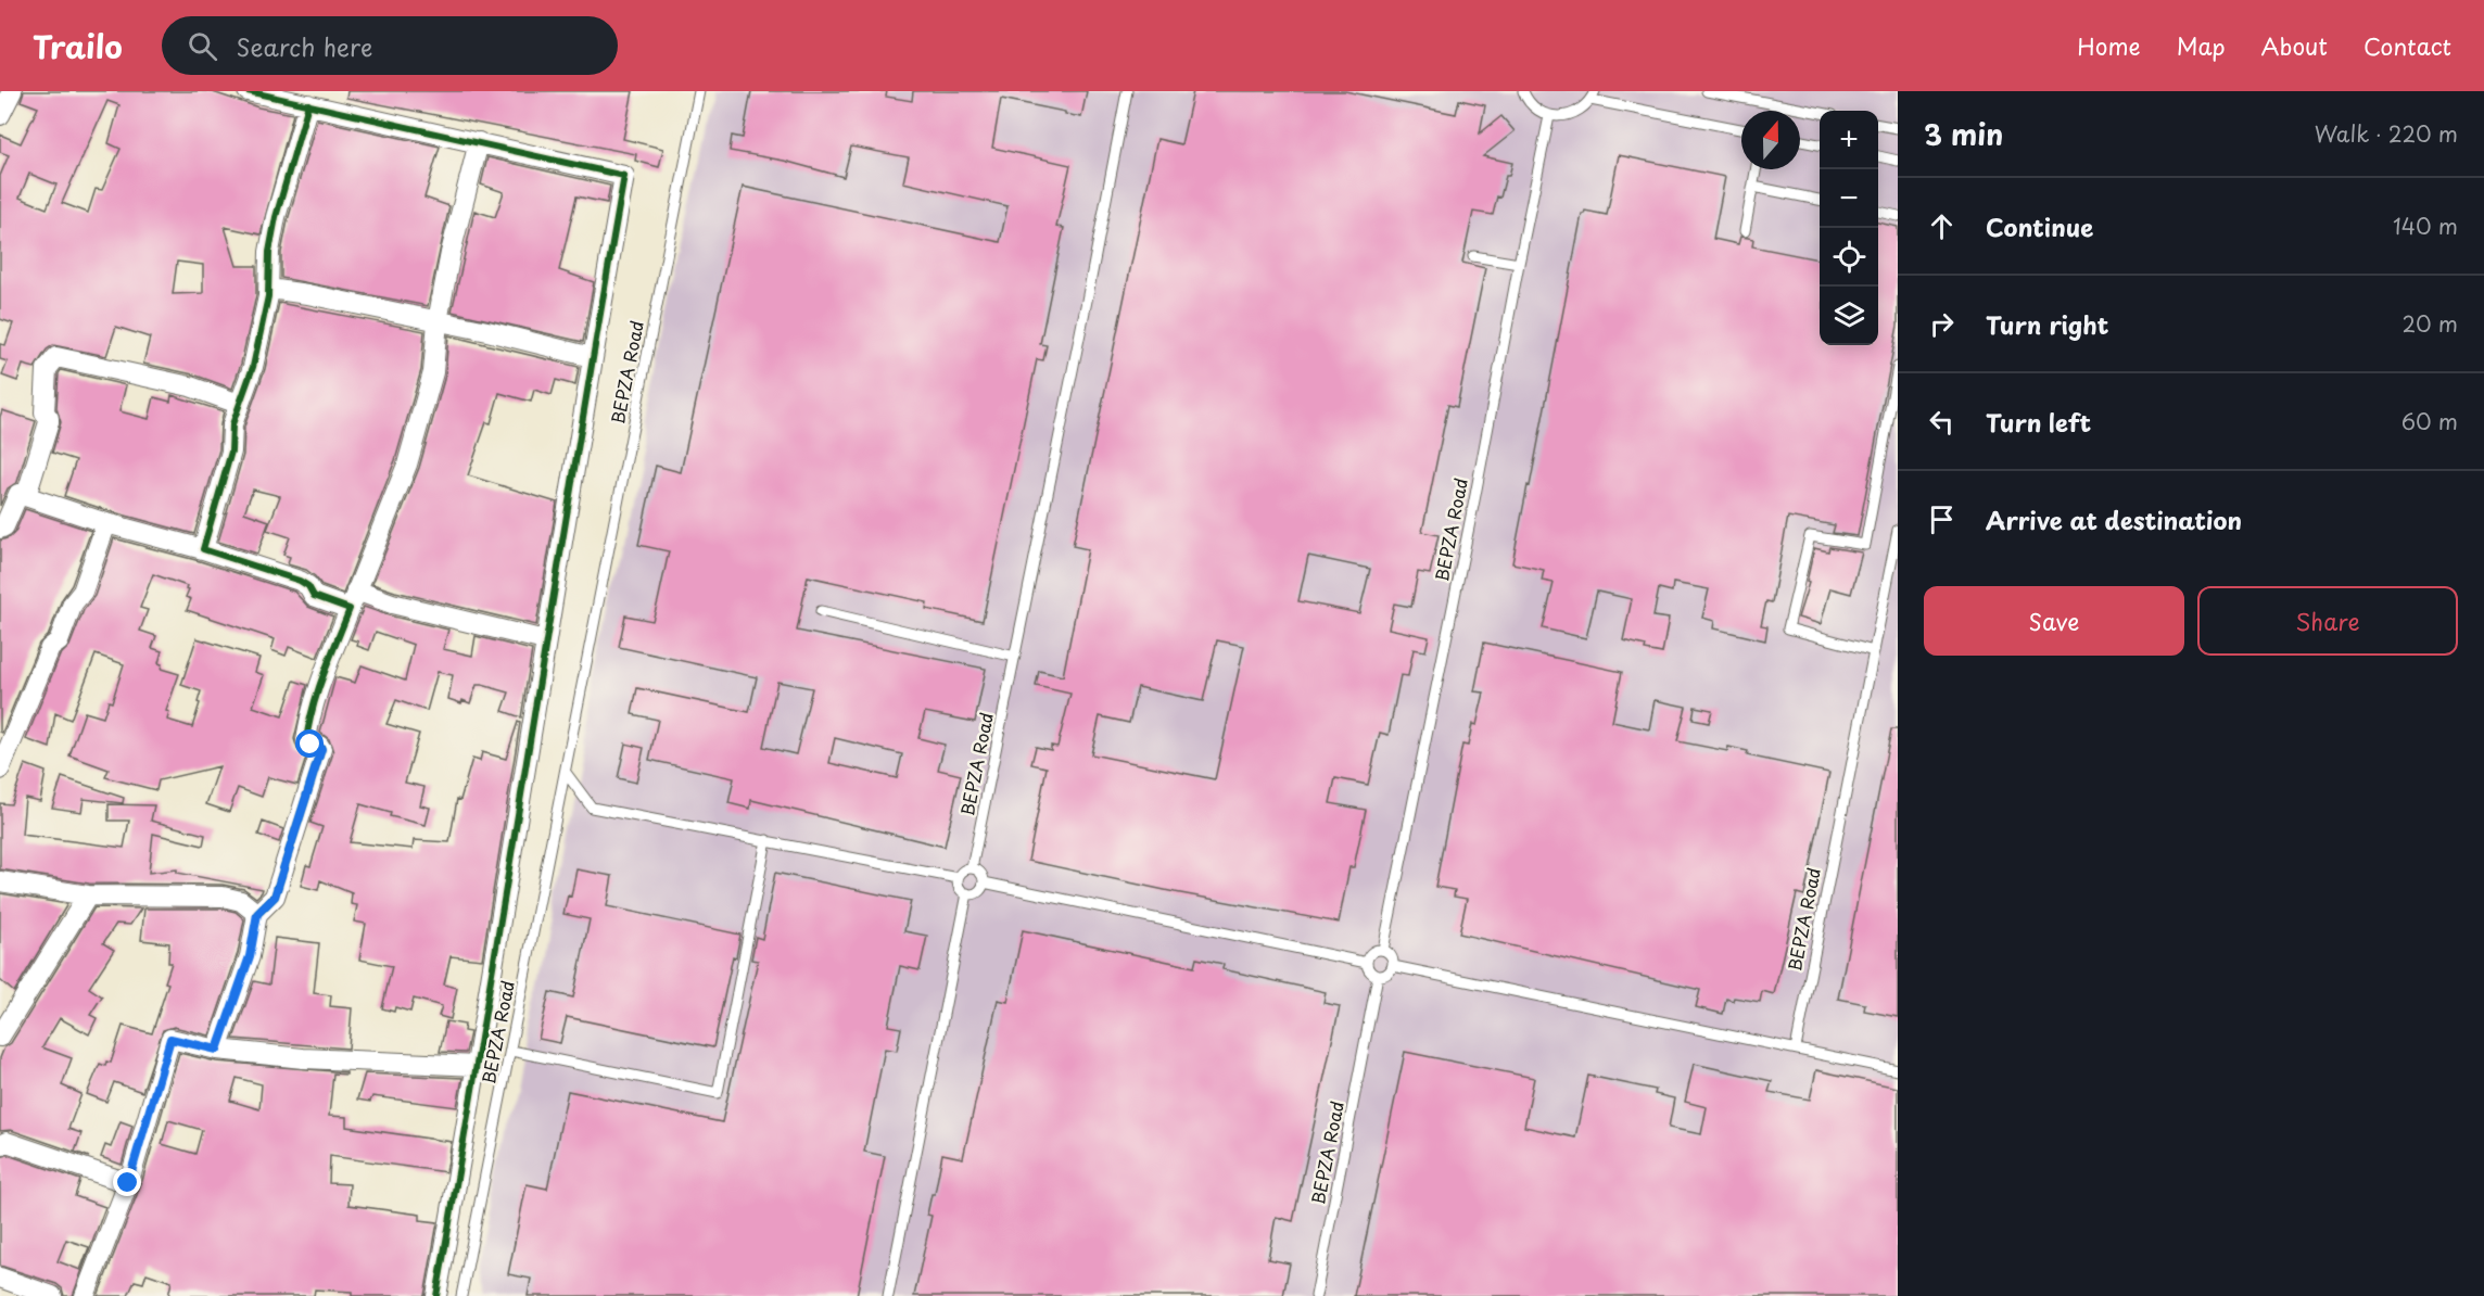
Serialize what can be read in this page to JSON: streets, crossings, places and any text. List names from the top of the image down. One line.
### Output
{"streets":{"lane":["BEPZA Road"]},"north":"top","page":{"header":"Trailo","search":"Search here","nav":["Home","Map","About","Contact"],"heading":["3 min","Walk · 220 m"],"map_buttons":["+","−"],"list":[["Continue","140 m"],["Turn right","20 m"],["Turn left","60 m"],"Arrive at destination"],"buttons":["Save","Share"]}}
